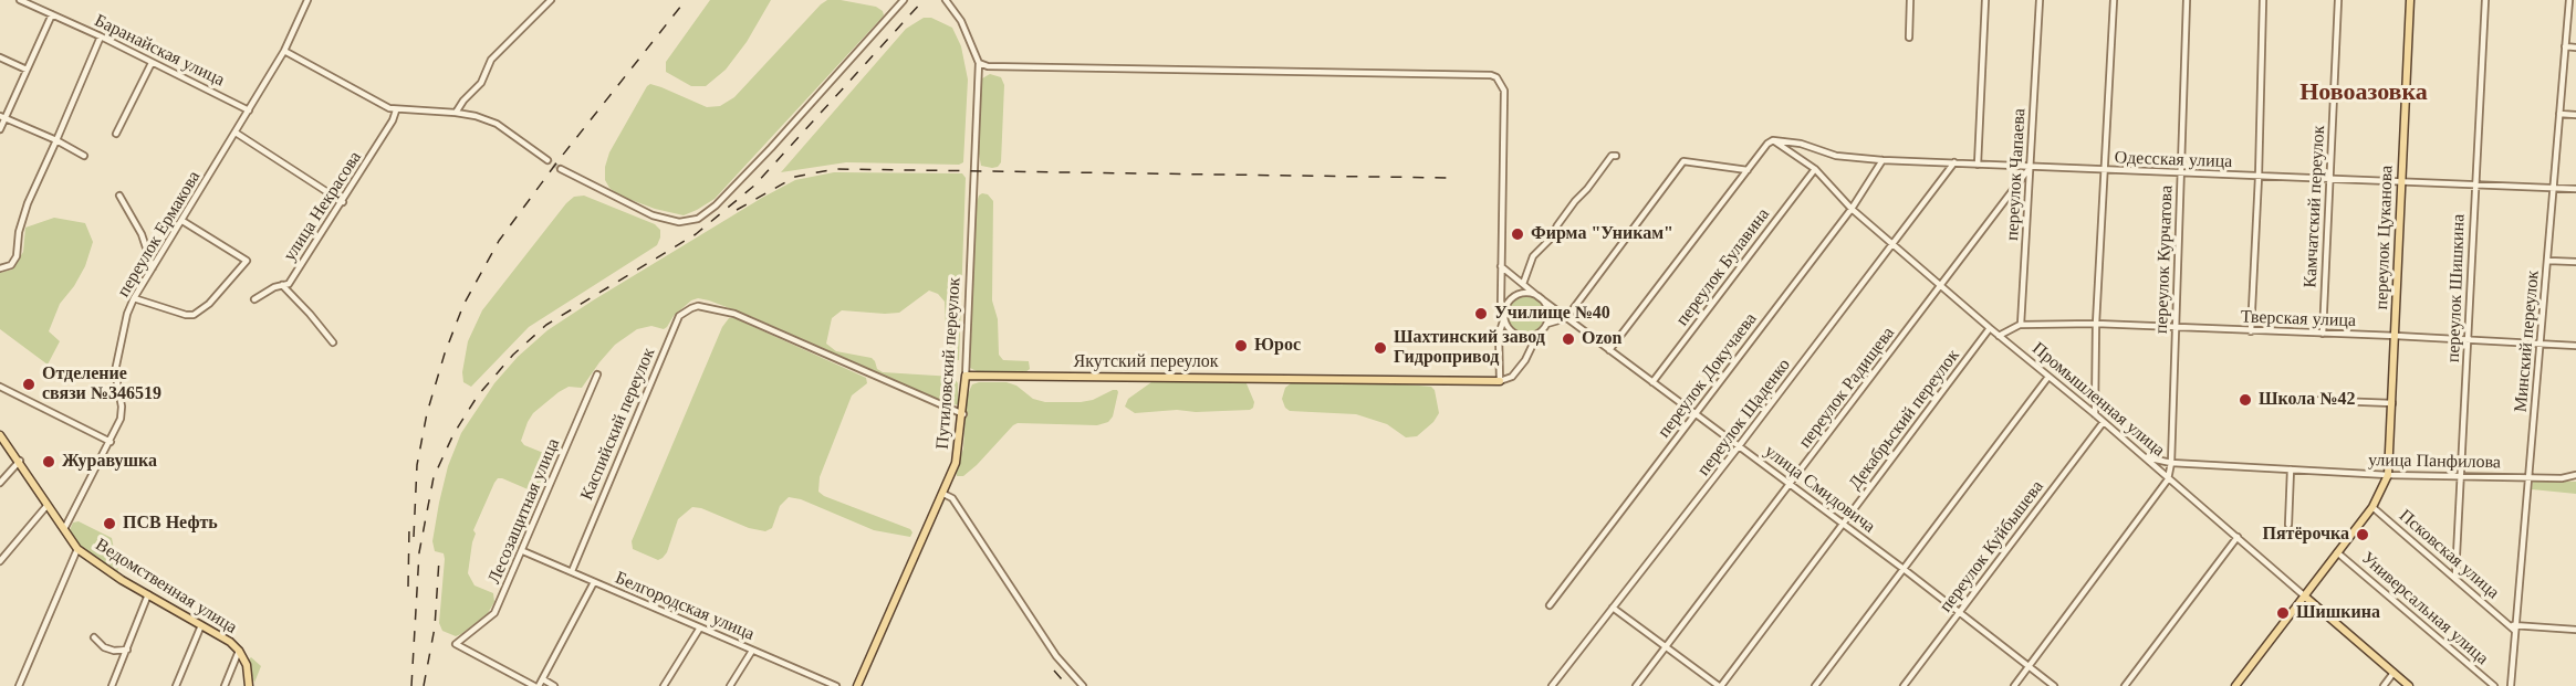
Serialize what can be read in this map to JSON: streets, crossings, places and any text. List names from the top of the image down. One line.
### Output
{"streets":{"main road":["переулок Цуканова","Якутский переулок","Путиловский переулок","Промышленная улица","Ведомственная улица"],"street":["Баранайская улица","Одесская улица","переулок Чапаева","улица Некрасова","Камчатский переулок","переулок Ермакова","переулок Курчатова","переулок Булавина","переулок Шишкина","Тверская улица","Минский переулок","переулок Докучаева","переулок Радищева","переулок Щаденко","Декабрьский переулок","Каспийский переулок","улица Панфилова","улица Смидовича","Лесозащитная улица","переулок Куйбышева","Псковская улица","Белгородская улица","Универсальная улица"]},"crossings":[["Баранайская улица","переулок Ермакова"],["Одесская улица","переулок Чапаева"],["Одесская улица","Камчатский переулок"],["Одесская улица","переулок Цуканова"],["Одесская улица","переулок Курчатова"],["Одесская улица","переулок Шишкина"],["Одесская улица","Минский переулок"],["Одесская улица","переулок Докучаева"],["Одесская улица","переулок Радищева"],["Одесская улица","Промышленная улица"],["Одесская улица","переулок Щаденко"],["переулок Чапаева","Тверская улица"],["переулок Чапаева","переулок Радищева"],["Камчатский переулок","Тверская улица"],["переулок Ермакова","Ведомственная улица"],["переулок Цуканова","Тверская улица"],["переулок Цуканова","улица Панфилова"],["переулок Курчатова","Тверская улица"],["переулок Курчатова","Промышленная улица"],["переулок Курчатова","улица Панфилова"],["переулок Булавина","Промышленная улица"],["переулок Булавина","улица Смидовича"],["переулок Шишкина","Тверская улица"],["переулок Шишкина","улица Панфилова"],["переулок Шишкина","Псковская улица"],["Тверская улица","Минский переулок"],["Минский переулок","улица Панфилова"],["Минский переулок","Псковская улица"],["Якутский переулок","Путиловский переулок"],["Путиловский переулок","Каспийский переулок"],["переулок Докучаева","Промышленная улица"],["переулок Докучаева","улица Смидовича"],["переулок Радищева","Промышленная улица"],["переулок Радищева","улица Смидовича"],["Промышленная улица","переулок Щаденко"],["Промышленная улица","Декабрьский переулок"],["Промышленная улица","улица Панфилова"],["Промышленная улица","переулок Куйбышева"],["переулок Щаденко","улица Смидовича"],["Декабрьский переулок","улица Смидовича"],["Каспийский переулок","Белгородская улица"],["улица Смидовича","переулок Куйбышева"],["Лесозащитная улица","Белгородская улица"]],"districts":["Новоазовка"],"places":["Фирма \"Уникам\"","Училище №40","Ozon","Юрос","Шахтинский завод Гидропривод","Отделение связи №346519","Школа №42","Журавушка","ПСВ Нефть","Пятёрочка","Шишкина"]}
